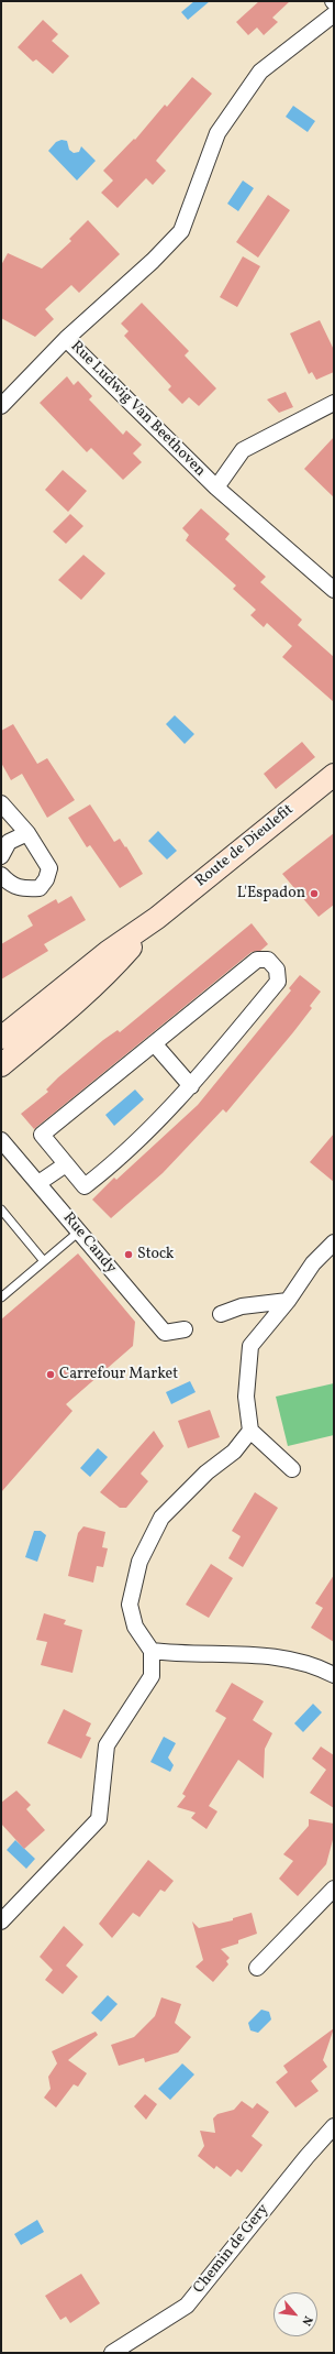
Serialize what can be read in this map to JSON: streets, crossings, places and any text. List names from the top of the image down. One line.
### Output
{"streets":{"main road":["Route de Dieulefit"],"street":["Rue Ludwig Van Beethoven","Rue Candy","Chemin de Gery"]},"places":["L'Espadon","Stock","Carrefour Market"],"north":"bottom right"}
